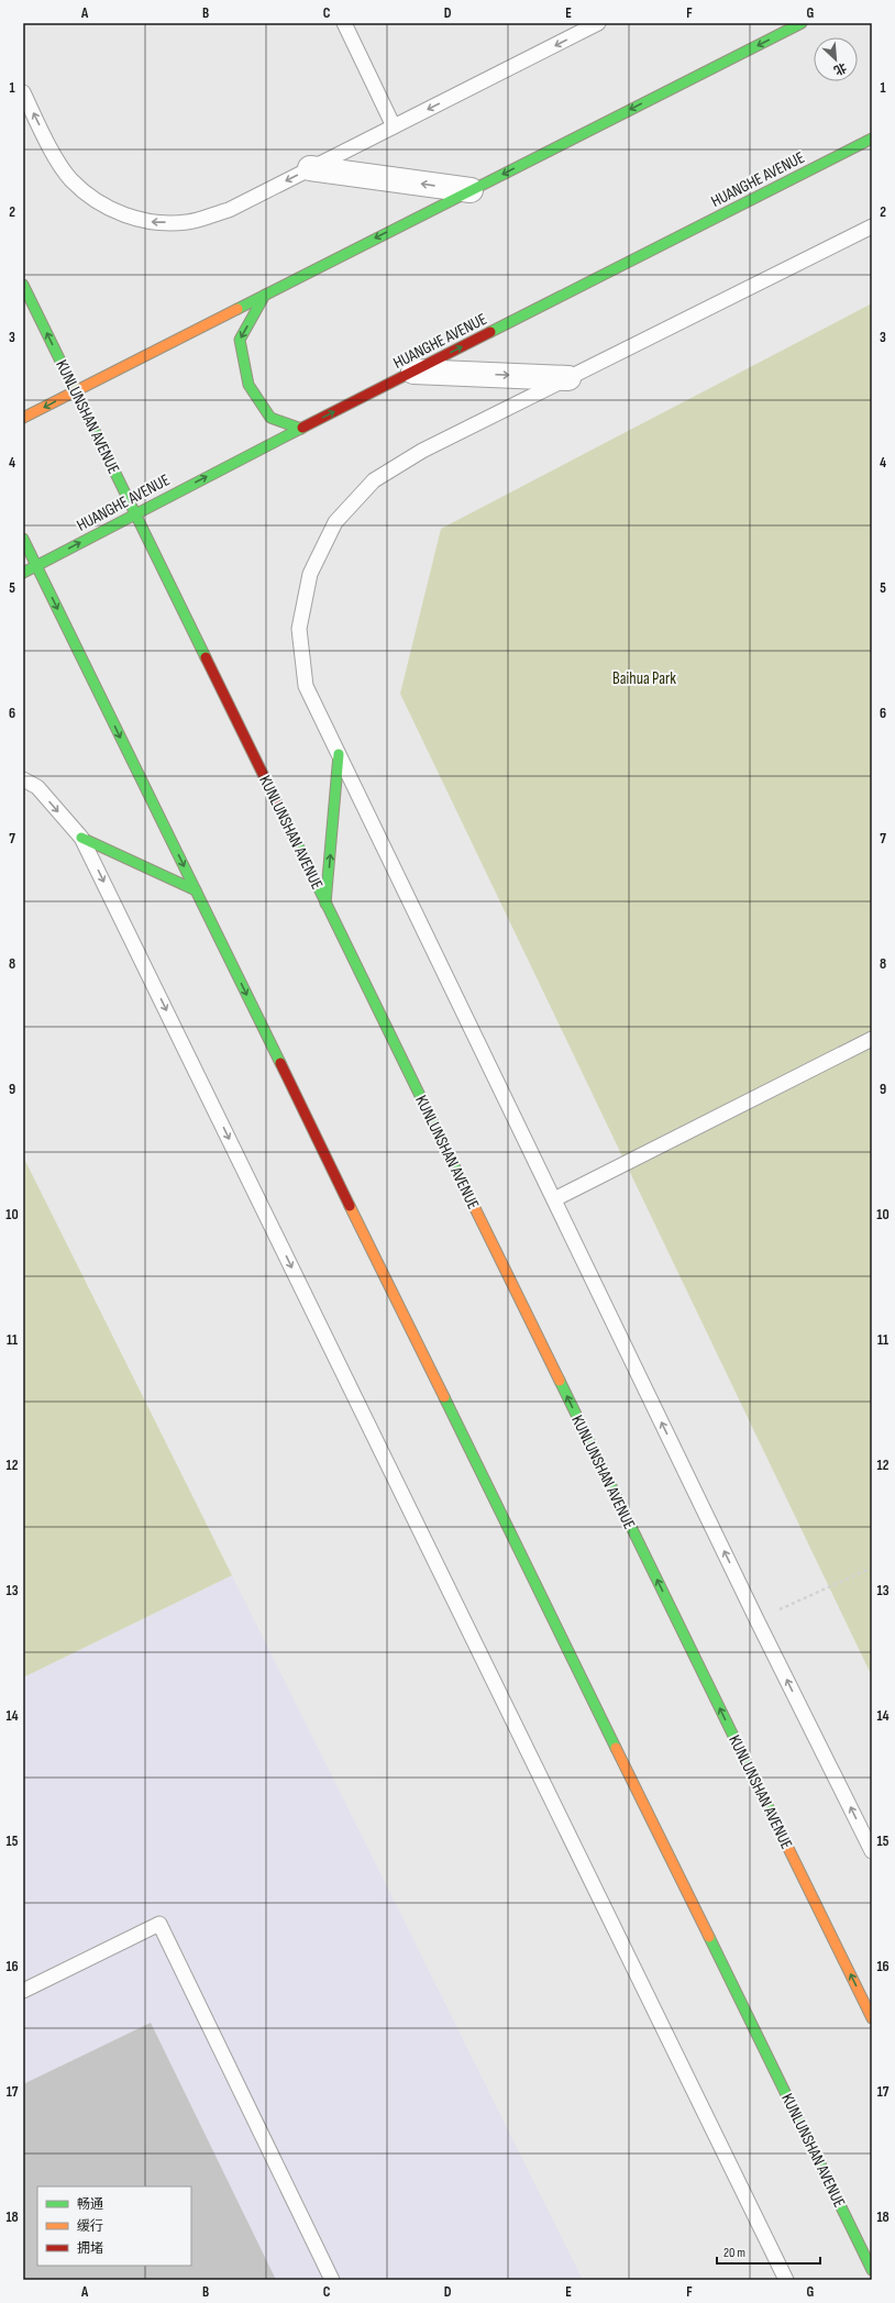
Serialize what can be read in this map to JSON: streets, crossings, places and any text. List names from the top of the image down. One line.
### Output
{"streets":{"main road":["HUANGHE AVENUE","KUNLUNSHAN AVENUE"]},"crossings":[["HUANGHE AVENUE","KUNLUNSHAN AVENUE"]],"one_way":["HUANGHE AVENUE"],"parks":["Baihua Park"],"legend":["畅通","缓行","拥堵"],"scale_bar":"20 m","north":"bottom right","grid":{"columns":["A","B","C","D","E","F","G"],"rows":["1","2","3","4","5","6","7","8","9","10","11","12","13","14","15","16","17","18"]}}
